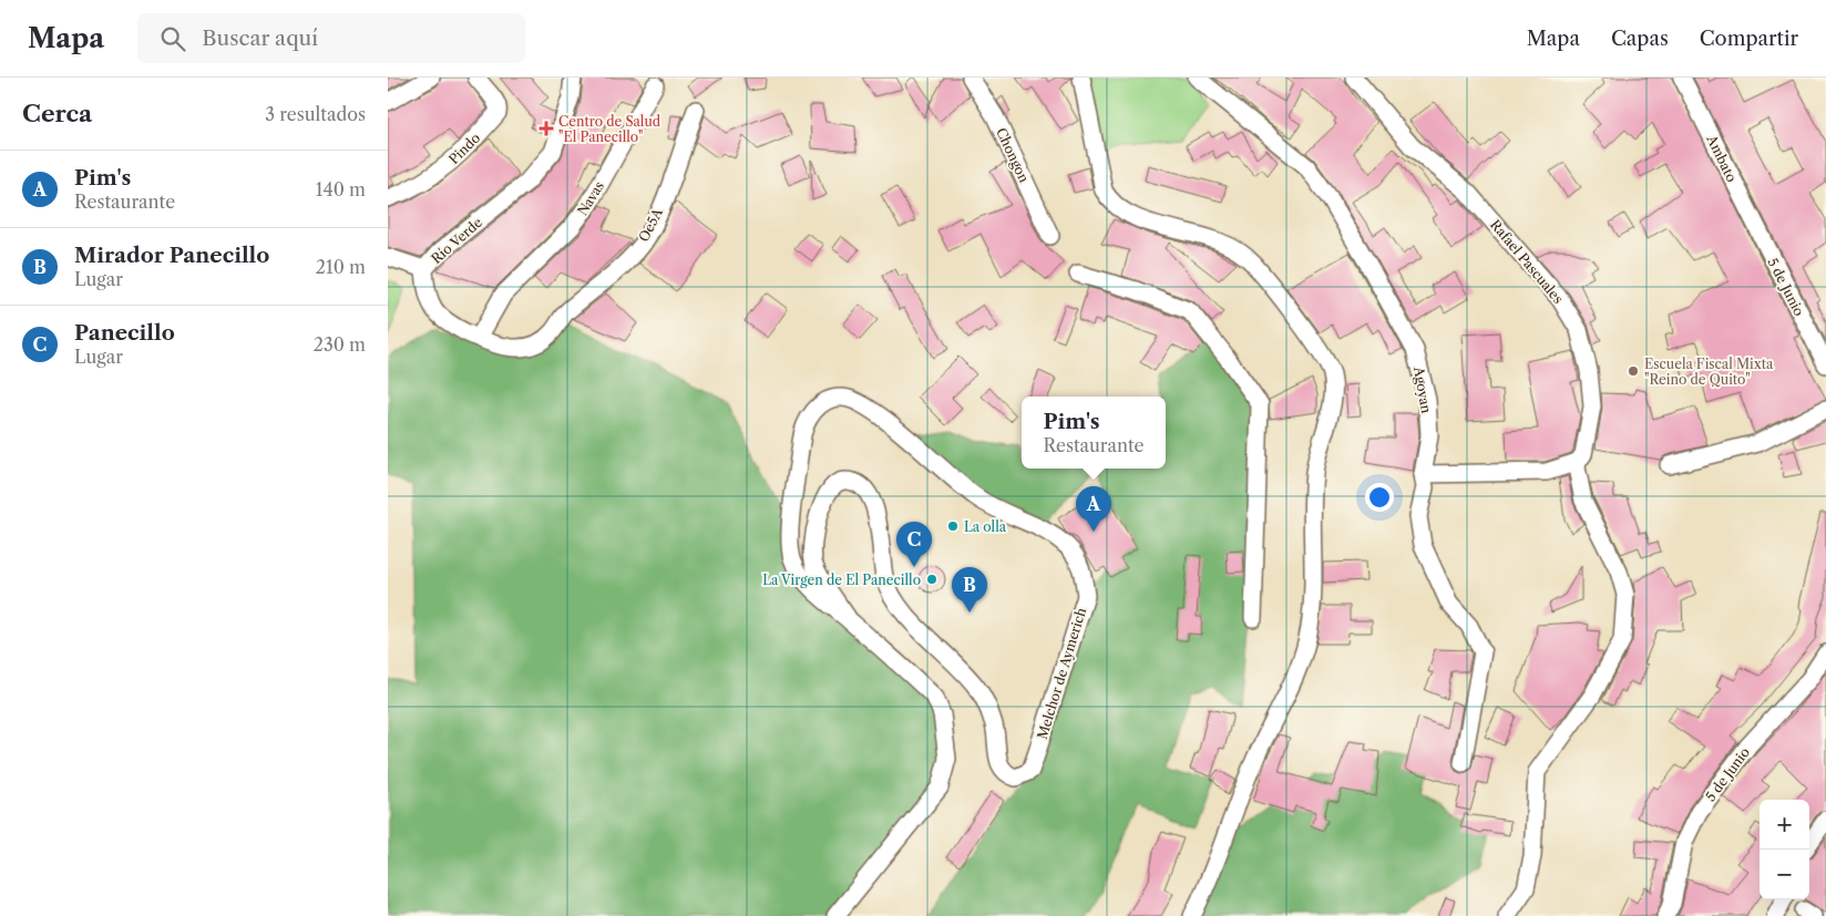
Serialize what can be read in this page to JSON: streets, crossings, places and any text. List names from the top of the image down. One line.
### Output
{"streets":{"street":["Pindo","Chongon","Ambato","Navas","Oe5A","Río Verde","Rafael Pascuales","5 de Junio","Agoyan","Melchor de Aymerich"]},"crossings":[["Ambato","5 de Junio"],["Navas","Río Verde"],["Oe5A","Río Verde"]],"places":{"health":["Centro de Salud \"El Panecillo\""],"other":["Escuela Fiscal Mixta \"Reino de Quito\"","La olla","La Virgen de El Panecillo"]},"page":{"header":"Mapa","search":"Buscar aquí","nav":["Mapa","Capas","Compartir"],"heading":["Cerca","3 resultados"],"list":[{"mark":"A","name":"Pim's","note":"Restaurante","value":"140 m"},{"mark":"B","name":"Mirador Panecillo","note":"Lugar","value":"210 m"},{"mark":"C","name":"Panecillo","note":"Lugar","value":"230 m"}],"popup":["Pim's","Restaurante"],"pins":["A","C","B"],"map_buttons":["+","−"]}}
